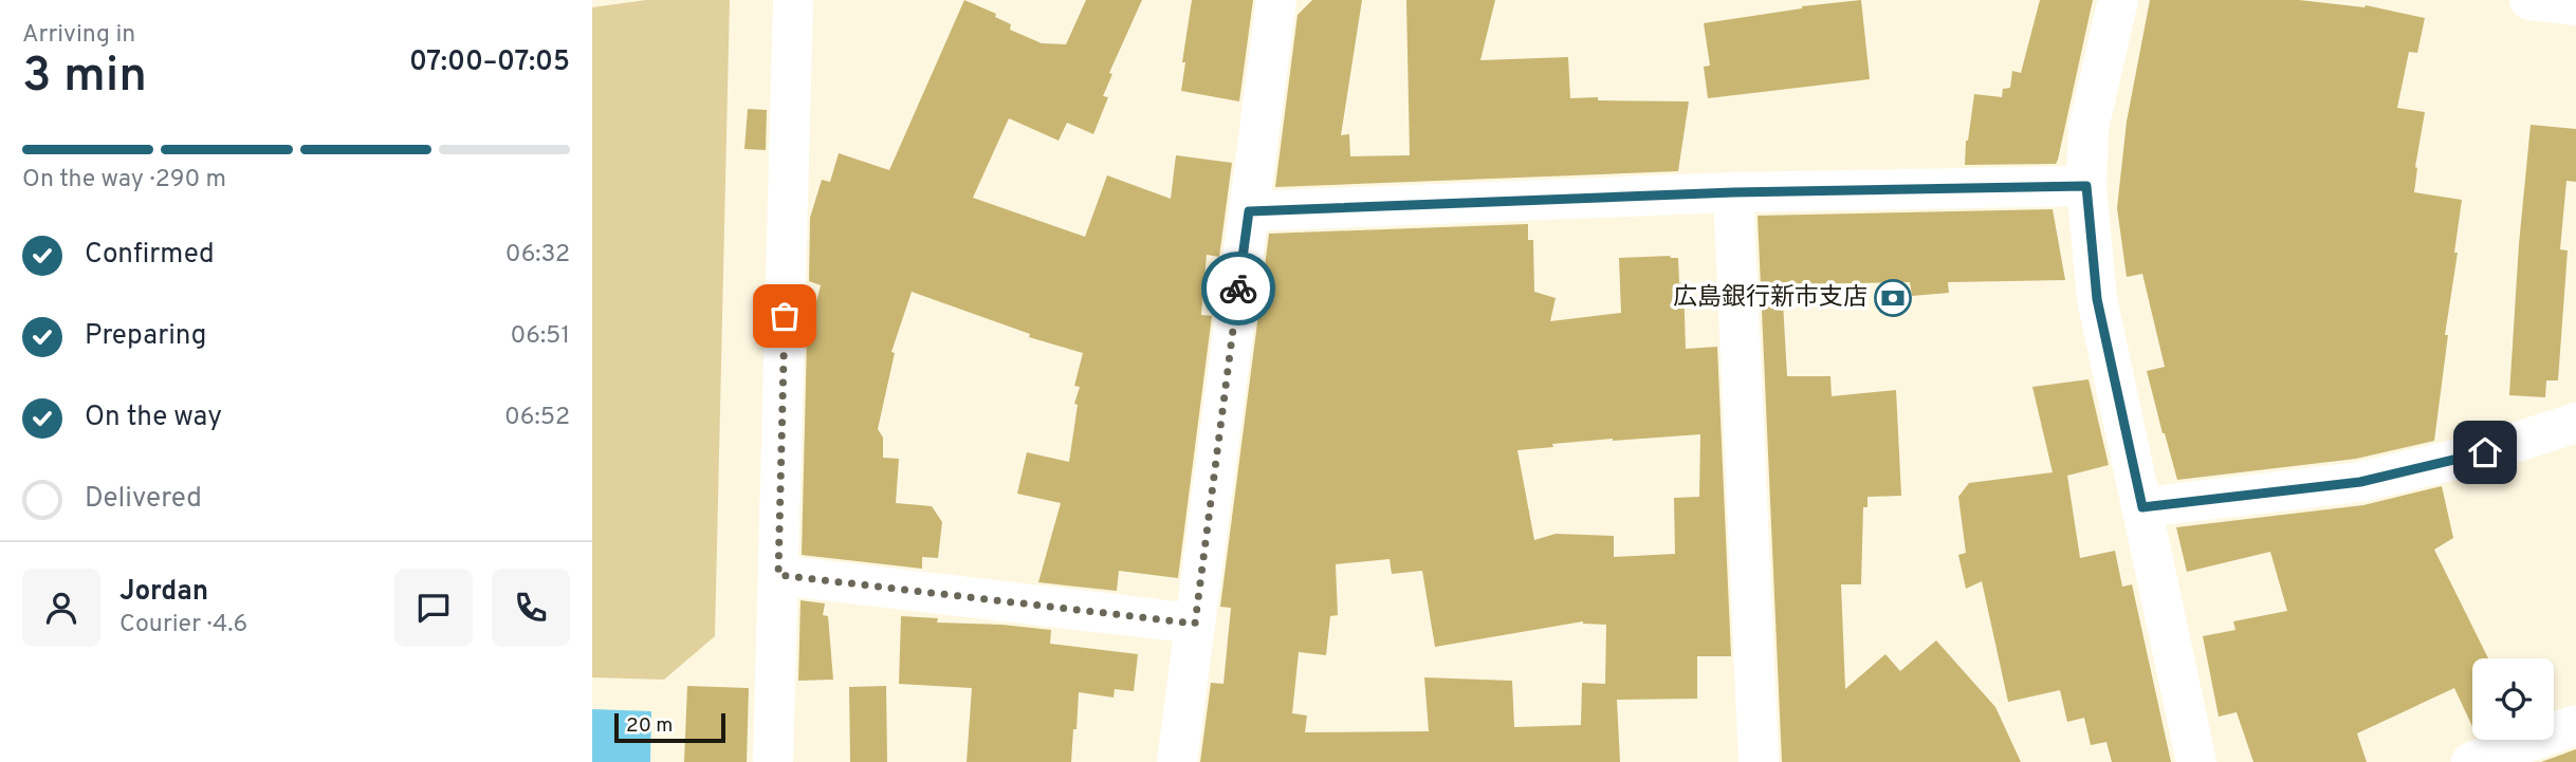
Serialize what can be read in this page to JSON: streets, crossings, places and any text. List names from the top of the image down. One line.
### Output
{"places":{"bank":["広島銀行新市支店"]},"scale_bar":"20 m","page":{"heading":["3 min","Arriving in","07:00–07:05"],"panel":["Jordan","Courier · 4.6"],"bar":"On the way · 290 m","list":[["Confirmed","06:32"],["Preparing","06:51"],["On the way","06:52"],"Delivered"],"scale":"20 m"}}
